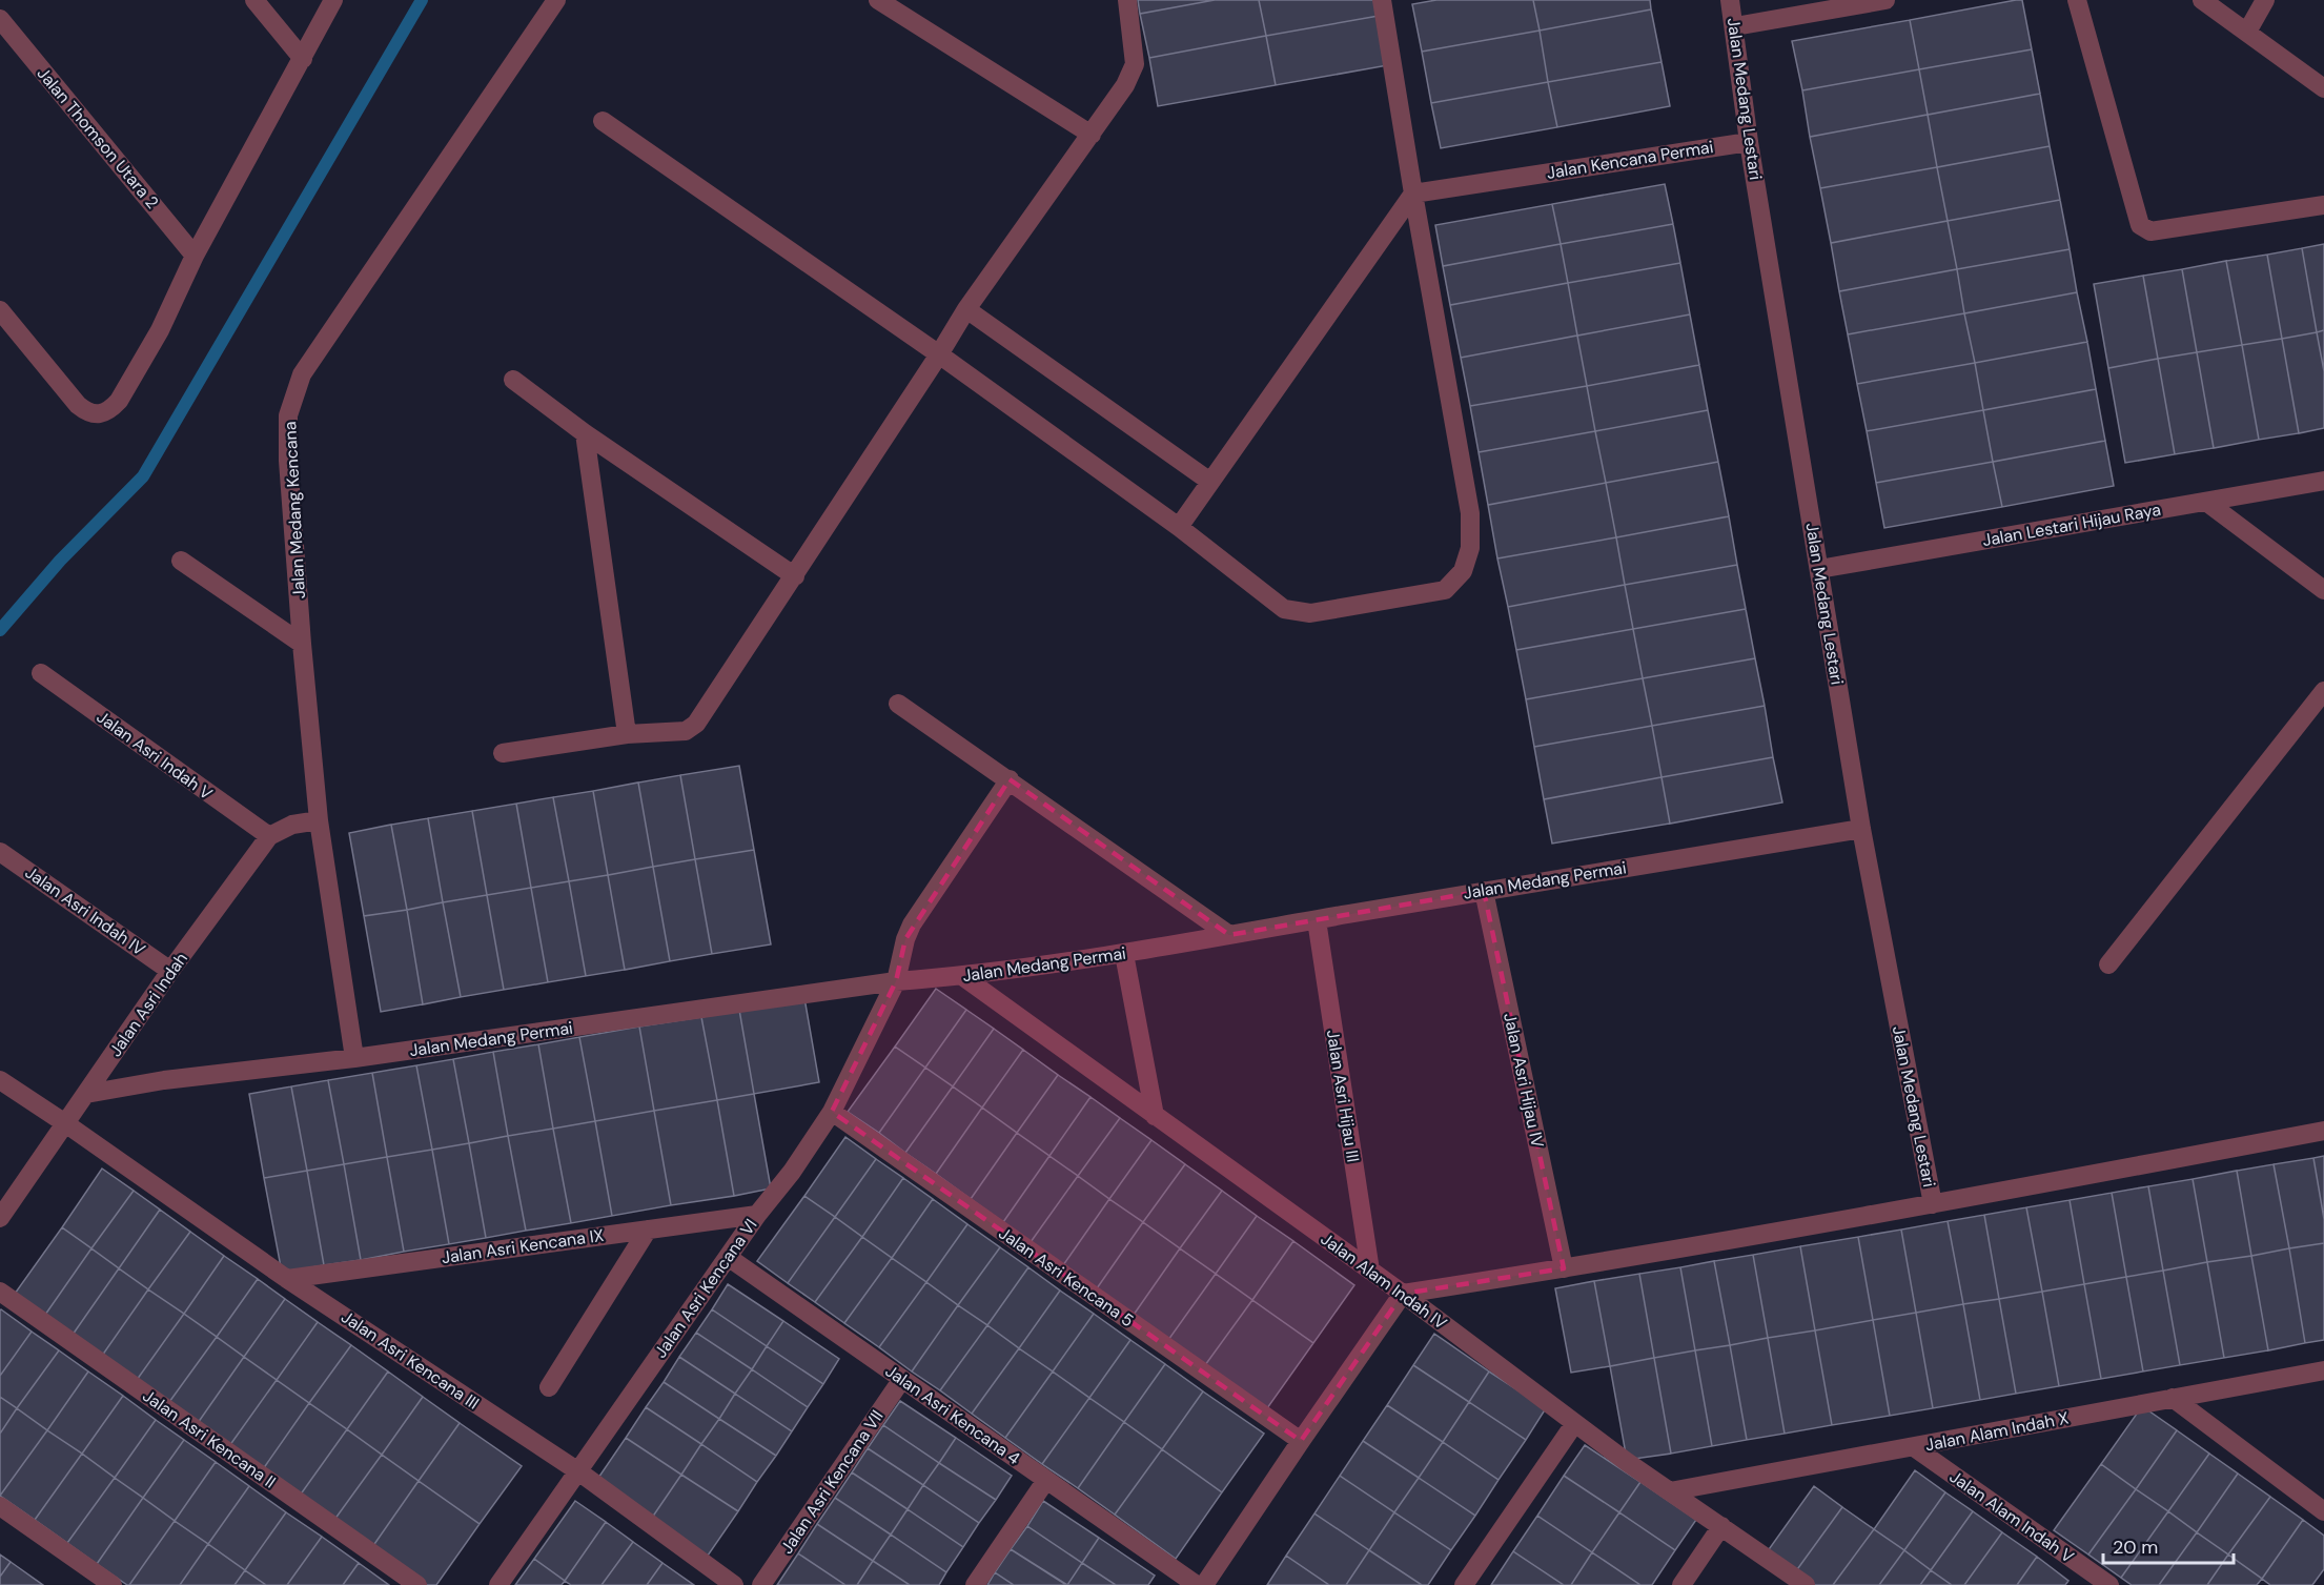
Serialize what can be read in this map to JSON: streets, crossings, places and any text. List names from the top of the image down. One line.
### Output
{"streets":{"street":["Jalan Medang Lestari","Jalan Thomson Utara 2","Jalan Kencana Permai","Jalan Medang Kencana","Jalan Lestari Hijau Raya","Jalan Asri Indah V","Jalan Medang Permai","Jalan Asri Indah IV","Jalan Asri Indah","Jalan Asri Hijau IV","Jalan Asri Hijau III","Jalan Asri Kencana IX","Jalan Asri Kencana 5","Jalan Alam Indah IV","Jalan Asri Kencana VI","Jalan Asri Kencana III","Jalan Asri Kencana 4","Jalan Alam Indah X","Jalan Asri Kencana II","Jalan Asri Kencana VII","Jalan Alam Indah V"]},"crossings":[["Jalan Medang Lestari","Jalan Kencana Permai"],["Jalan Medang Lestari","Jalan Lestari Hijau Raya"],["Jalan Medang Lestari","Jalan Medang Permai"],["Jalan Medang Kencana","Jalan Medang Permai"],["Jalan Asri Indah V","Jalan Asri Indah"],["Jalan Medang Permai","Jalan Asri Indah"],["Jalan Medang Permai","Jalan Asri Hijau IV"],["Jalan Medang Permai","Jalan Asri Hijau III"],["Jalan Medang Permai","Jalan Alam Indah IV"],["Jalan Medang Permai","Jalan Asri Kencana VI"],["Jalan Asri Indah IV","Jalan Asri Indah"],["Jalan Asri Indah","Jalan Asri Kencana III"],["Jalan Asri Hijau III","Jalan Alam Indah IV"],["Jalan Asri Kencana IX","Jalan Asri Kencana VI"],["Jalan Asri Kencana IX","Jalan Asri Kencana III"],["Jalan Asri Kencana 5","Jalan Asri Kencana VI"],["Jalan Alam Indah IV","Jalan Alam Indah X"],["Jalan Asri Kencana VI","Jalan Asri Kencana III"],["Jalan Asri Kencana VI","Jalan Asri Kencana 4"],["Jalan Asri Kencana 4","Jalan Asri Kencana VII"],["Jalan Alam Indah X","Jalan Alam Indah V"]],"scale_bar":"20 m"}
